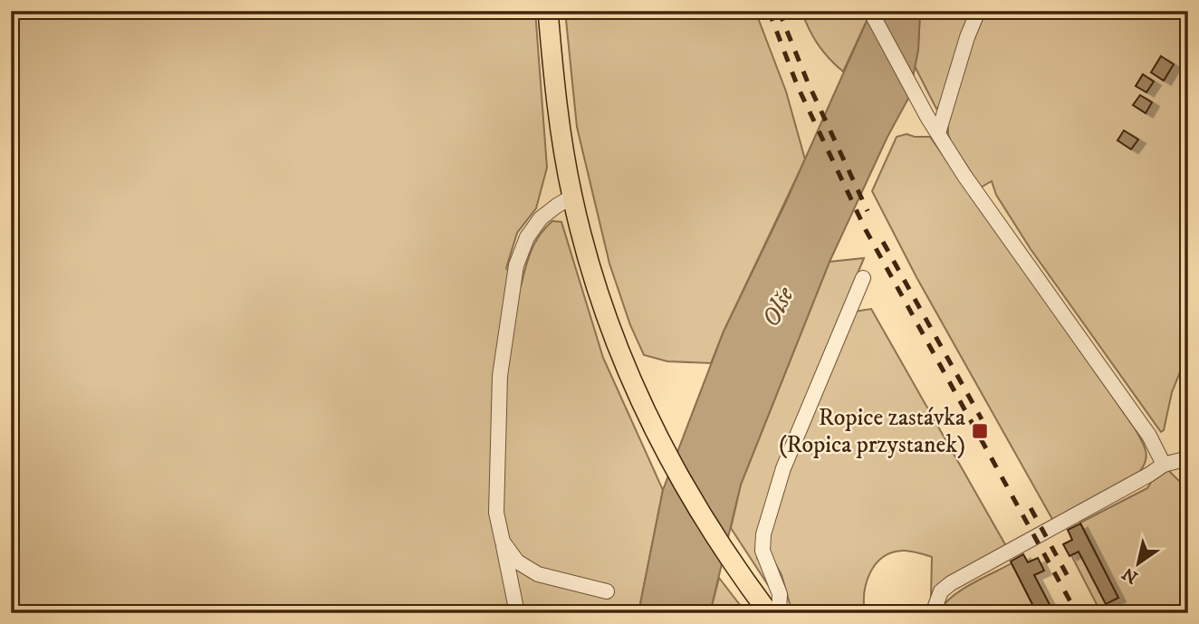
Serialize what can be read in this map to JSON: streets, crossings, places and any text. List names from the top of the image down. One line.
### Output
{"water":["Olše"],"places":{"transit":["Ropice zastávka (Ropica przystanek)"]},"north":"bottom left"}
